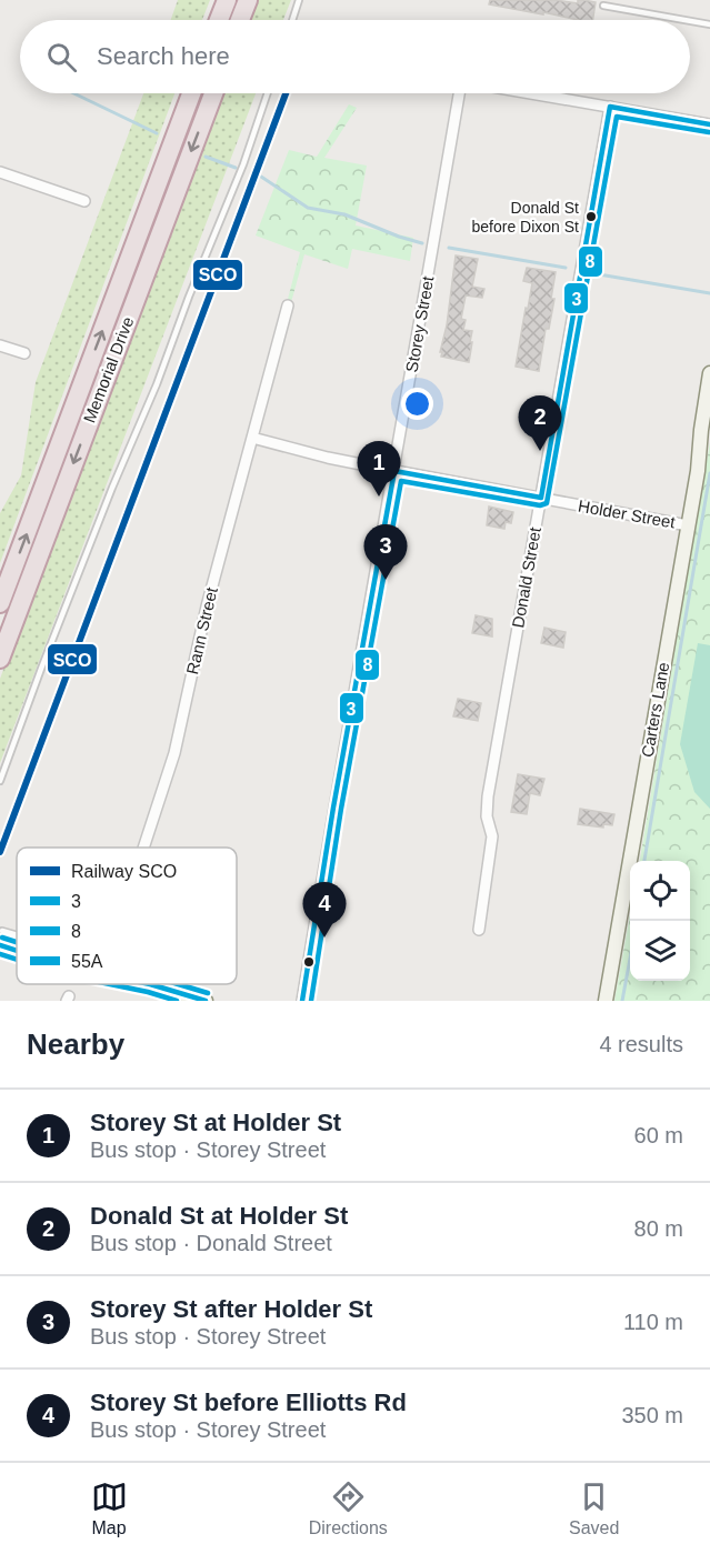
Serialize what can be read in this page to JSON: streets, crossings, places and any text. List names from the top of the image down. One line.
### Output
{"streets":{"highway":["Memorial Drive"],"main road":["Carters Lane"],"street":["Storey Street","Holder Street","Donald Street","Rann Street"]},"crossings":[["Storey Street","Holder Street"],["Holder Street","Donald Street"],["Holder Street","Rann Street"],["Holder Street","Carters Lane"]],"places":["Donald St before Dixon St"],"lines":["rail line SCO","transit line 3","transit line 8","transit line 55A"],"legend":["Railway SCO","3","8","55A"],"page":{"search":"Search here","pins":["2","1","3","4"],"heading":["Nearby","4 results"],"list":[{"mark":"1","name":"Storey St at Holder St","note":"Bus stop · Storey Street","value":"60 m"},{"mark":"2","name":"Donald St at Holder St","note":"Bus stop · Donald Street","value":"80 m"},{"mark":"3","name":"Storey St after Holder St","note":"Bus stop · Storey Street","value":"110 m"},{"mark":"4","name":"Storey St before Elliotts Rd","note":"Bus stop · Storey Street","value":"350 m"}],"nav":["Map","Directions","Saved"]}}
